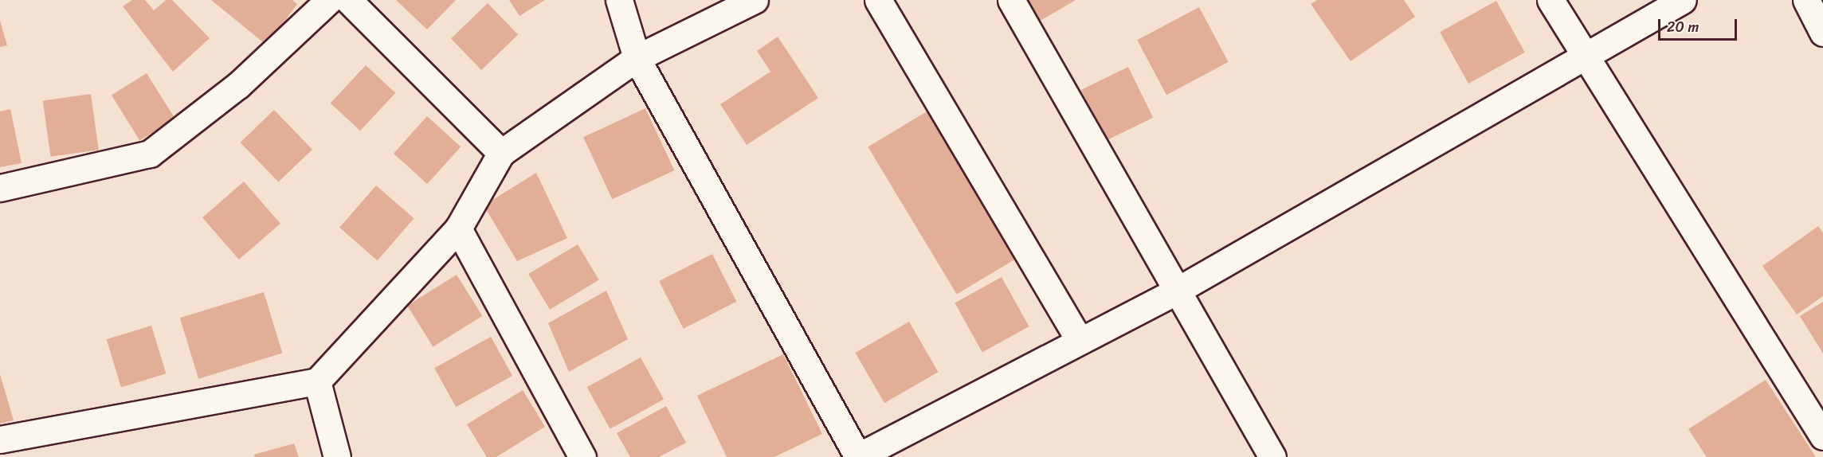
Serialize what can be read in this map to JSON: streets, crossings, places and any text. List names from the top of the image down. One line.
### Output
{"scale_bar":"20 m"}
